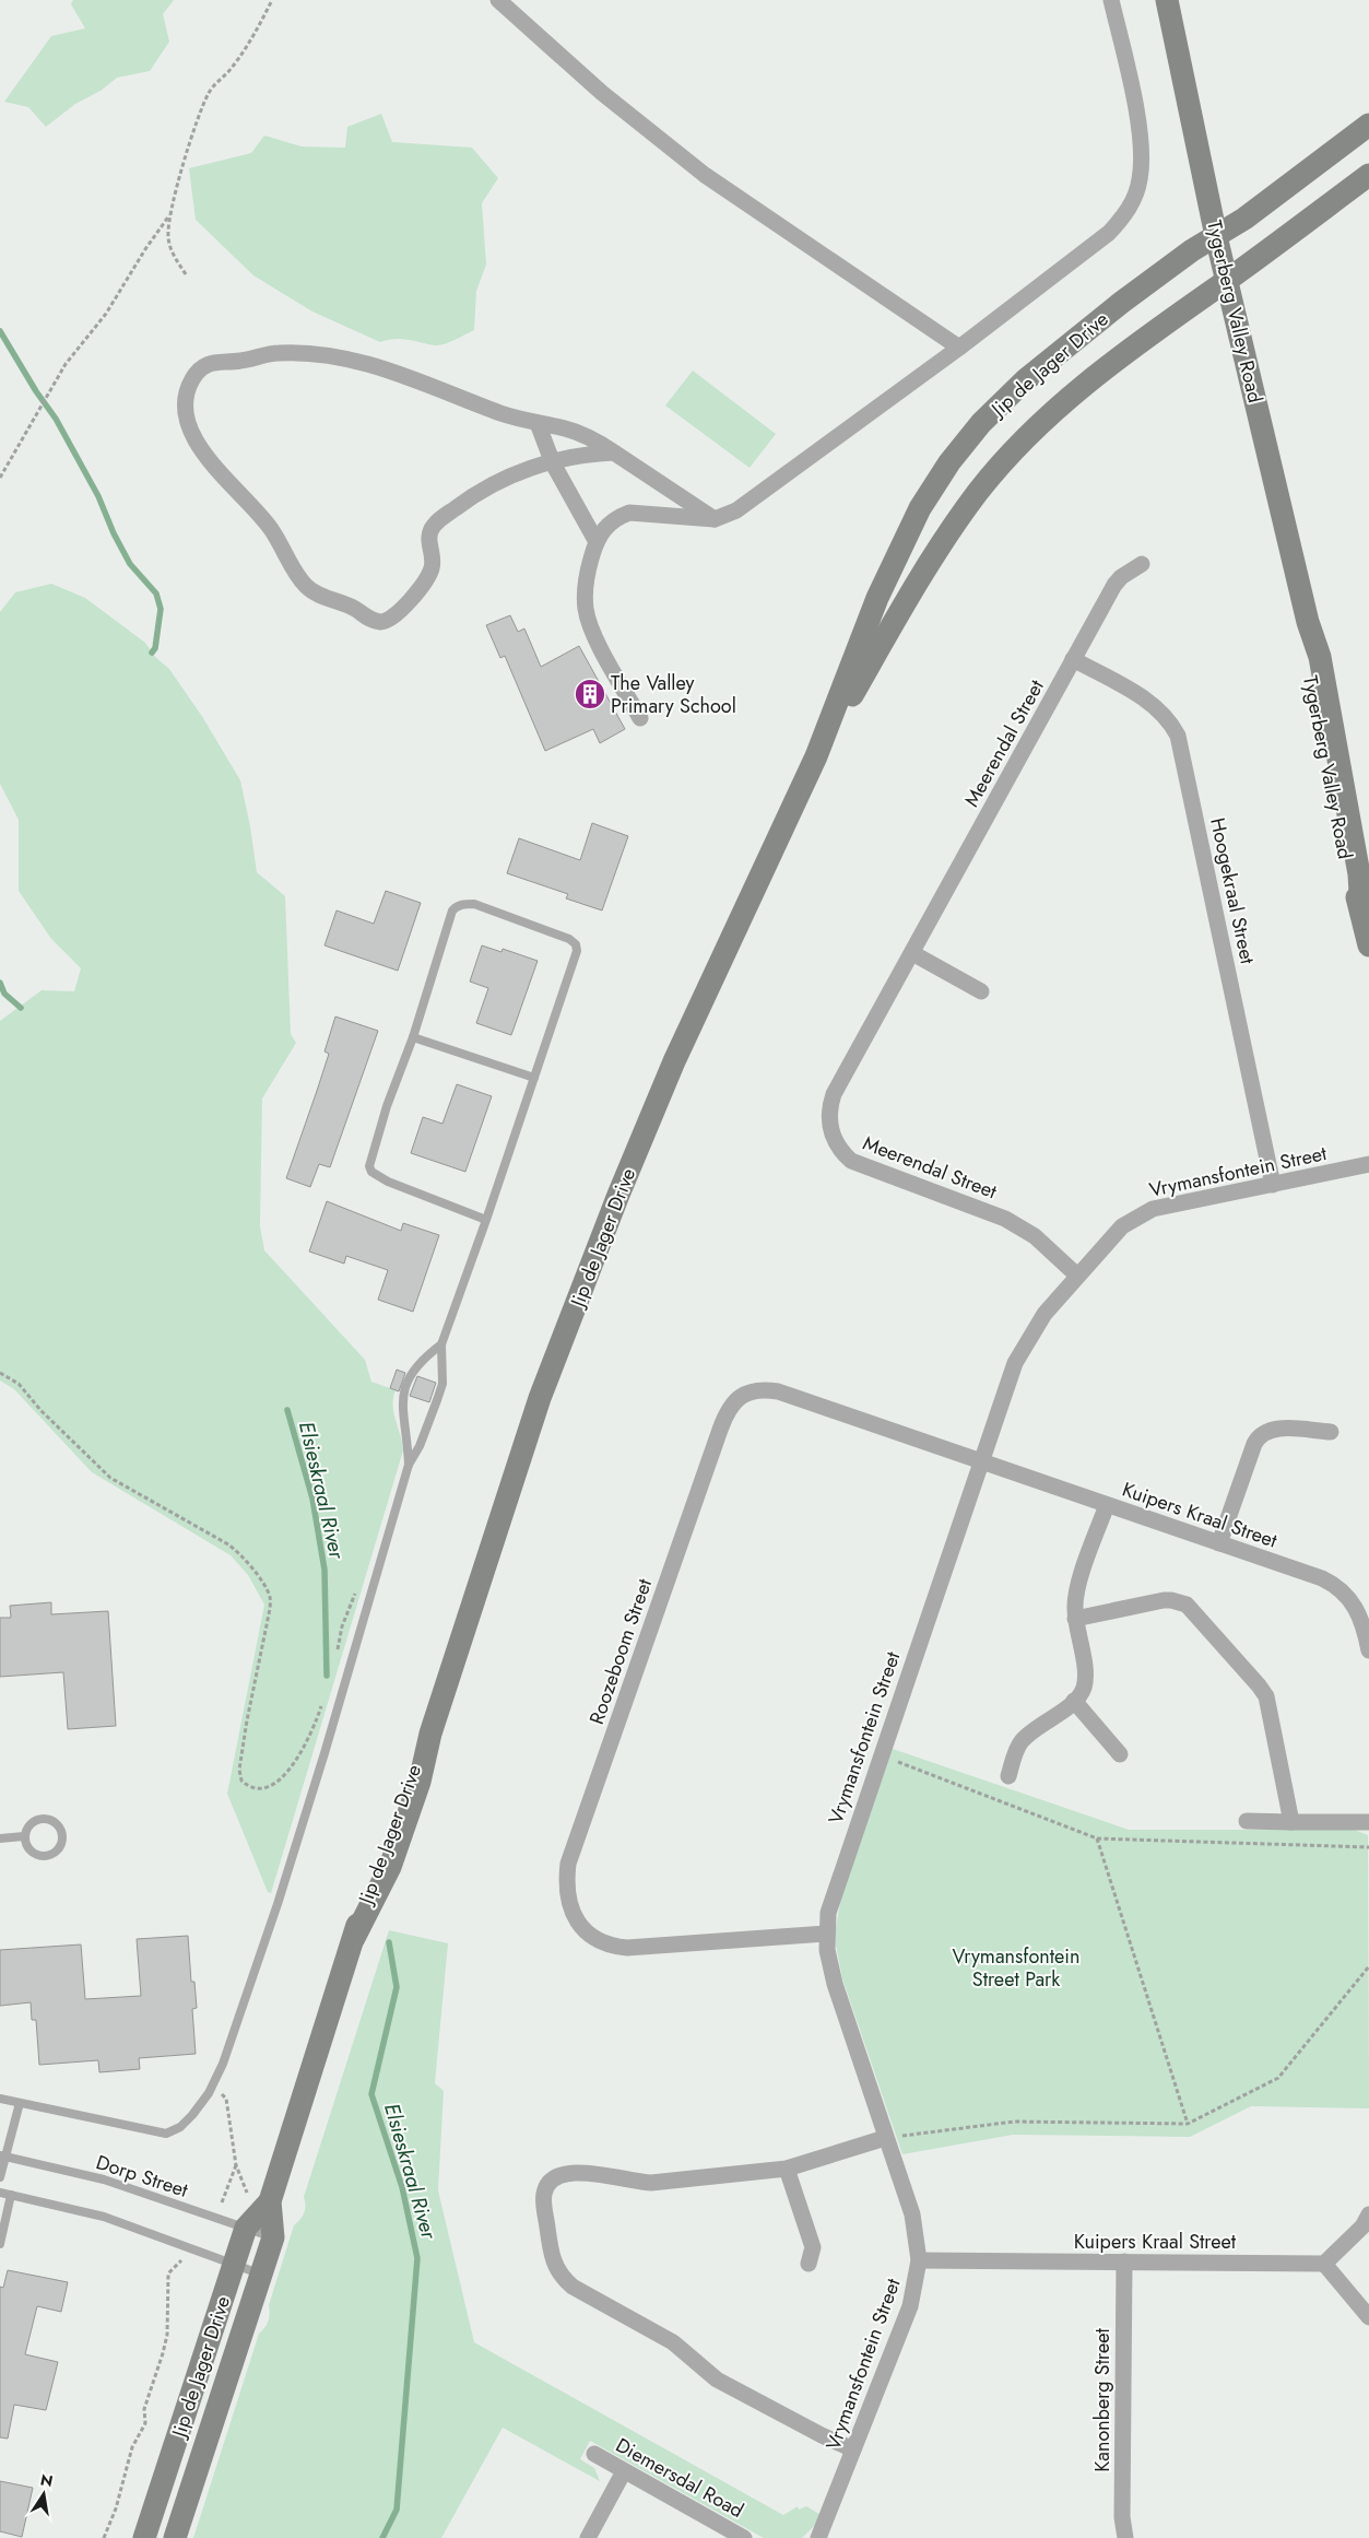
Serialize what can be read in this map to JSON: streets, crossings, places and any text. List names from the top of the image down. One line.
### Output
{"streets":{"main road":["Tygerberg Valley Road","Jip de Jager Drive"],"street":["Meerendal Street","Hoogekraal Street","Vrymansfontein Street","Kuipers Kraal Street","Roozeboom Street","Kanonberg Street","Diemersdal Road"],"lane":["Dorp Street"]},"crossings":[["Tygerberg Valley Road","Jip de Jager Drive"],["Jip de Jager Drive","Dorp Street"],["Meerendal Street","Hoogekraal Street"],["Meerendal Street","Vrymansfontein Street"],["Hoogekraal Street","Vrymansfontein Street"],["Vrymansfontein Street","Kuipers Kraal Street"],["Vrymansfontein Street","Roozeboom Street"],["Kuipers Kraal Street","Roozeboom Street"],["Kuipers Kraal Street","Kanonberg Street"]],"water":["Elsieskraal River"],"parks":["Vrymansfontein Street Park"],"places":{"building":["The Valley Primary School"]},"north":"top"}
